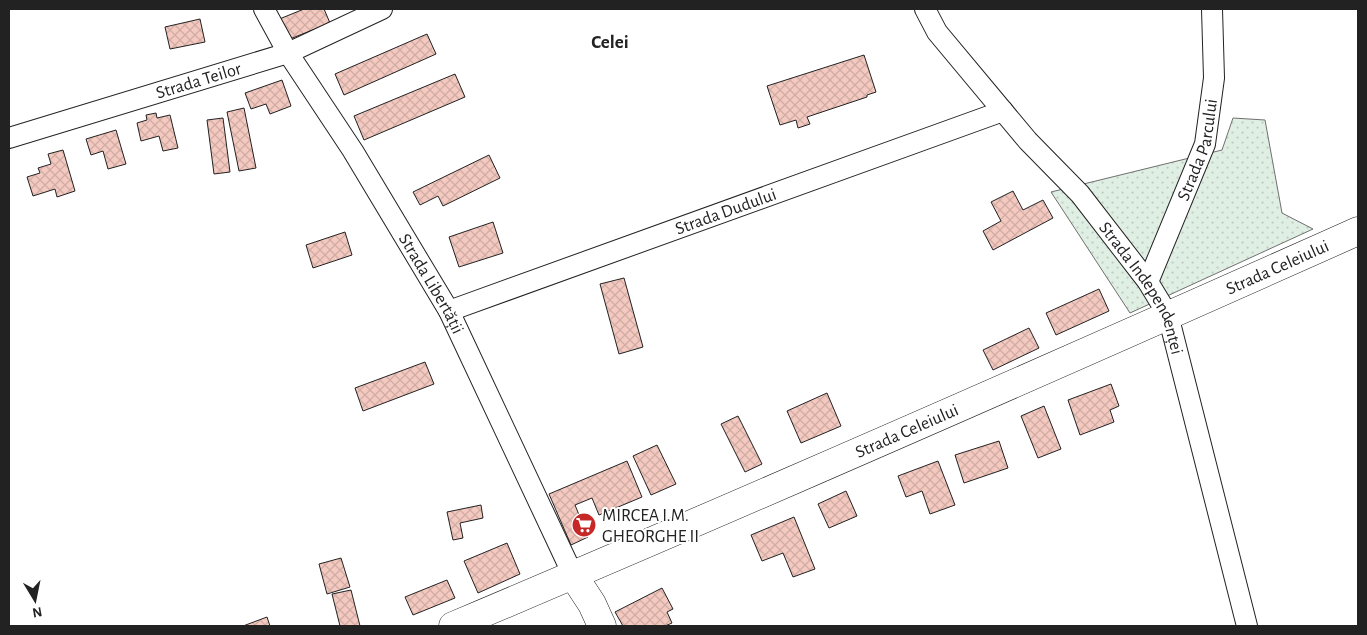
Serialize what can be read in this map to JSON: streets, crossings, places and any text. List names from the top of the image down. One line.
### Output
{"streets":{"main road":["Strada Celeiului"],"street":["Strada Teilor","Strada Parcului","Strada Dudului","Strada Libertății","Strada Independenței"]},"crossings":[["Strada Teilor","Strada Libertății"],["Strada Parcului","Strada Independenței"],["Strada Dudului","Strada Libertății"],["Strada Dudului","Strada Independenței"],["Strada Celeiului","Strada Libertății"],["Strada Celeiului","Strada Independenței"]],"districts":["Celei"],"places":{"supermarket":["MIRCEA I.M. GHEORGHE II"]},"north":"bottom"}
